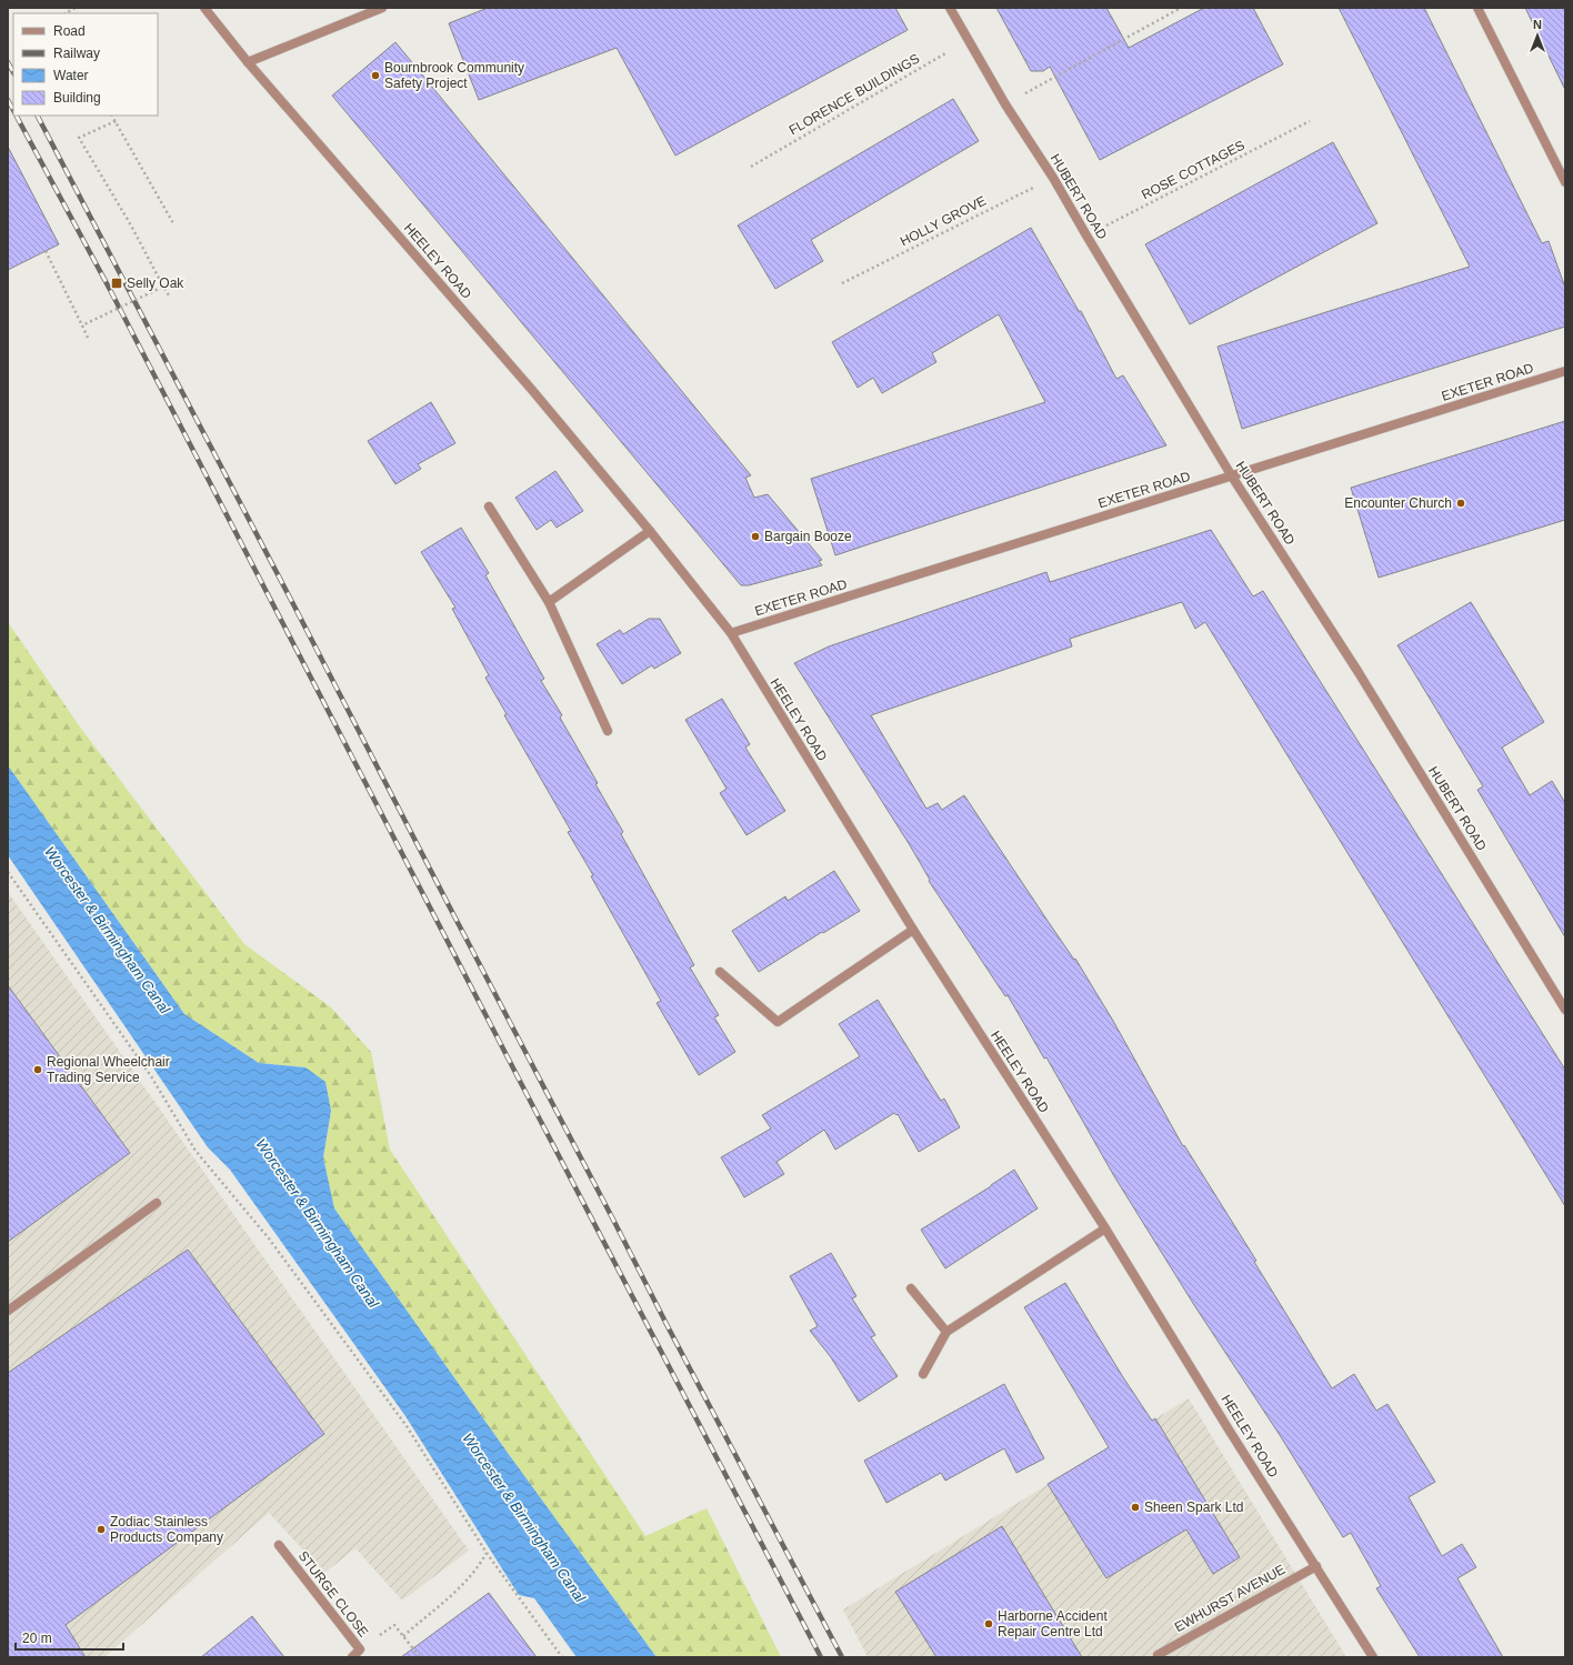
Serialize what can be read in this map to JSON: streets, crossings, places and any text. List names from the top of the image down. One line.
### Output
{"streets":{"street":["HUBERT ROAD","HEELEY ROAD","EXETER ROAD","STURGE CLOSE","EWHURST AVENUE"],"path":["FLORENCE BUILDINGS","ROSE COTTAGES","HOLLY GROVE"]},"crossings":[["FLORENCE BUILDINGS","HUBERT ROAD"],["ROSE COTTAGES","HUBERT ROAD"],["HUBERT ROAD","HOLLY GROVE"],["HUBERT ROAD","EXETER ROAD"],["HEELEY ROAD","EXETER ROAD"],["HEELEY ROAD","EWHURST AVENUE"]],"water":["Worcester & Birmingham Canal"],"places":{"other":["Bournbrook Community Safety Project","Encounter Church","Bargain Booze","Regional Wheelchair Trading Service","Sheen Spark Ltd","Zodiac Stainless Products Company","Harborne Accident Repair Centre Ltd"],"transit":["Selly Oak"]},"legend":["Road","Railway","Water","Building"],"scale_bar":"20 m","north":"top"}
